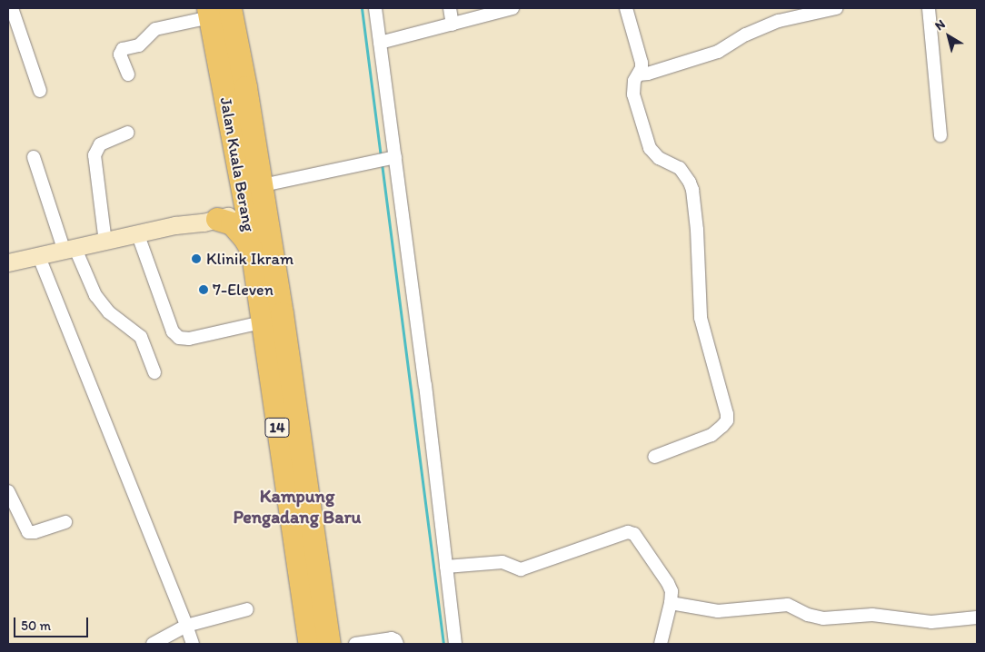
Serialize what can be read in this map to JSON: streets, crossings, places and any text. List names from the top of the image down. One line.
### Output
{"streets":{"highway":["Jalan Kuala Berang","14"]},"districts":["Kampung Pengadang Baru"],"places":["Klinik Ikram","7-Eleven"],"scale_bar":"50 m","north":"top left"}
